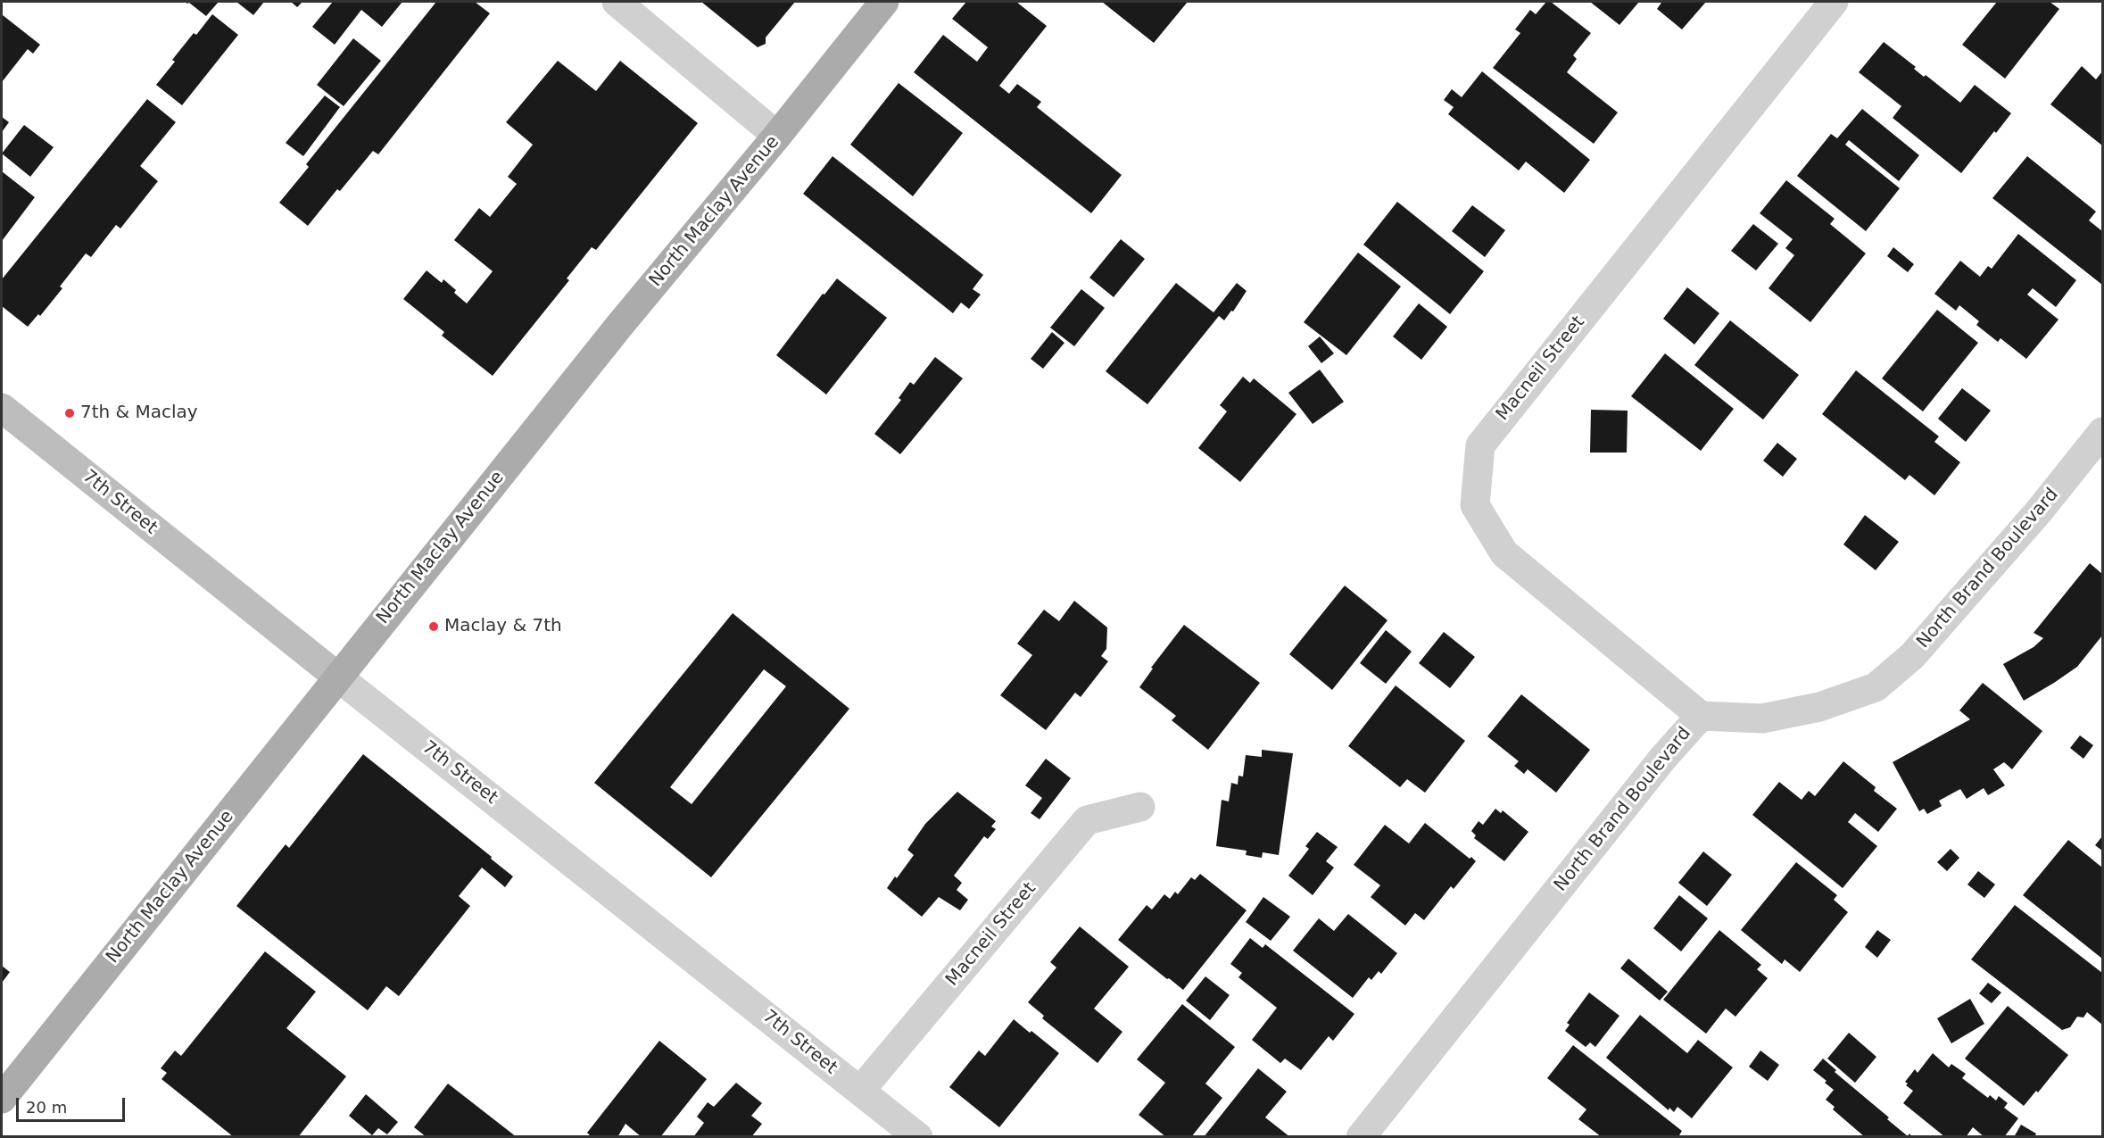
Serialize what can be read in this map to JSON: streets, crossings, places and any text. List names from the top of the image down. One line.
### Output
{"streets":{"main road":["North Maclay Avenue"],"street":["Macneil Street","7th Street","North Brand Boulevard"]},"crossings":[["North Maclay Avenue","7th Street"],["Macneil Street","7th Street"],["Macneil Street","North Brand Boulevard"]],"places":["7th & Maclay","Maclay & 7th"],"scale_bar":"20 m"}
